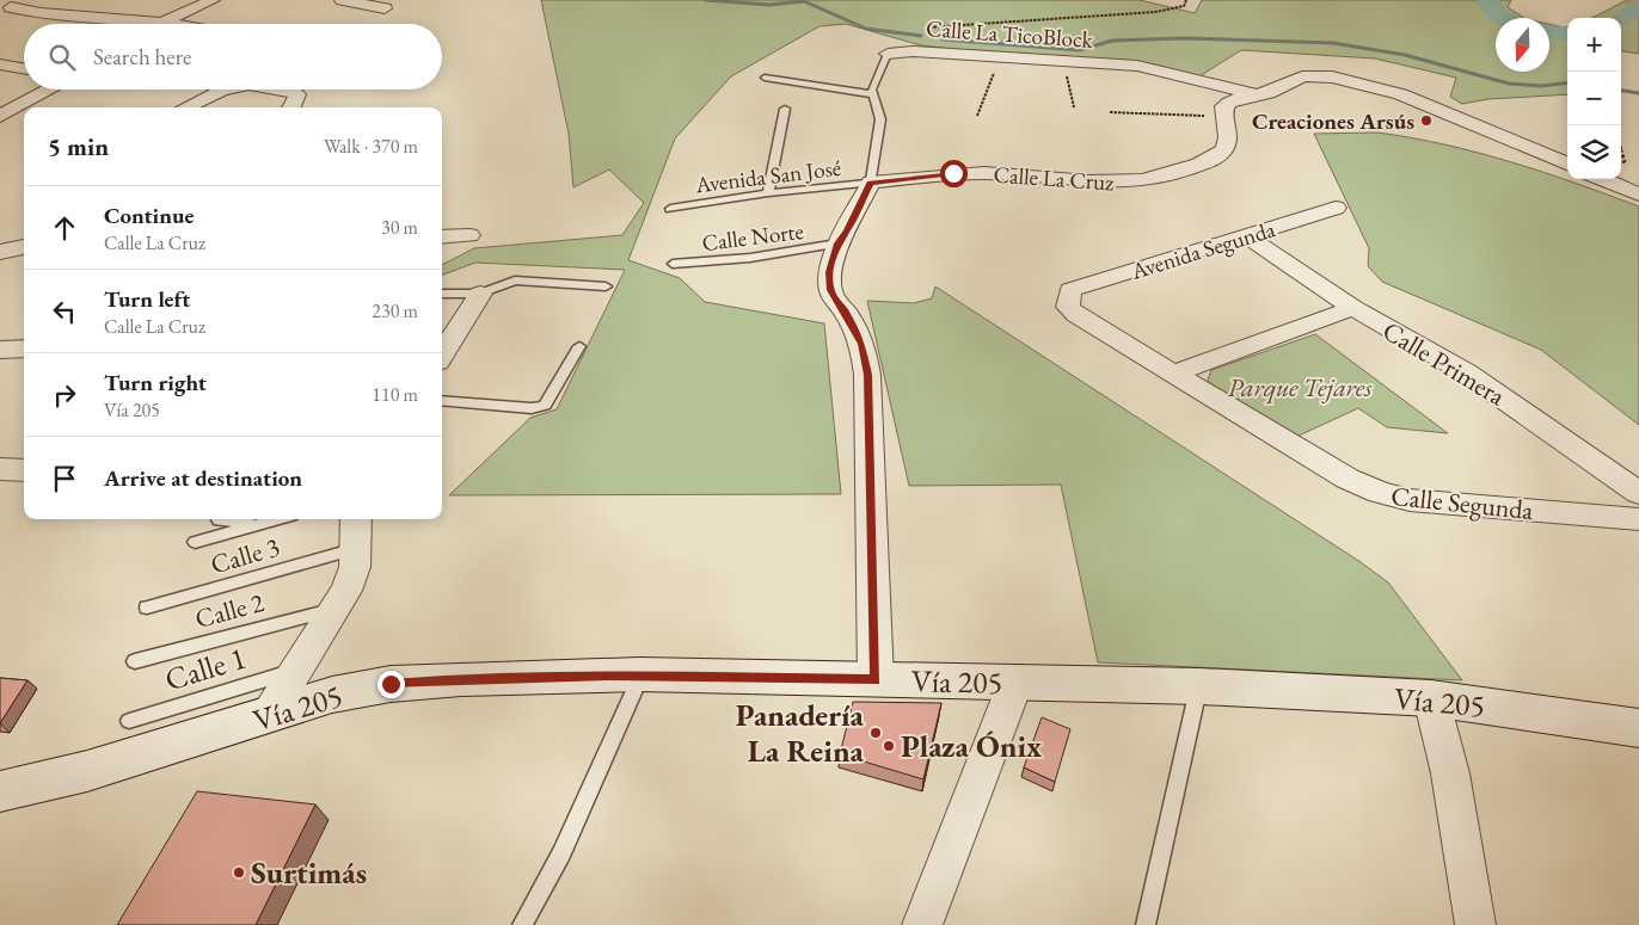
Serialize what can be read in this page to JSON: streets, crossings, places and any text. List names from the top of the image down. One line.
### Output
{"streets":{"main road":["Vía 205"],"street":["Calle La TicoBlock","Calle La Cruz","Avenida Segunda","Calle Primera","Calle Segunda"],"lane":["Avenida San José","Calle Norte","Calle 3","Calle 2","Calle 1"]},"crossings":[["Avenida San José","Calle La Cruz"],["Avenida Segunda","Calle Primera"],["Avenida Segunda","Calle Segunda"]],"parks":["Parque Tejares"],"places":["Creaciones Arsús","Panadería La Reina","Plaza Ónix","Surtimás"],"north":"bottom","page":{"map_buttons":["+","−"],"search":"Search here","heading":["5 min","Walk · 370 m"],"list":[["Continue","Calle La Cruz","30 m"],["Turn left","Calle La Cruz","230 m"],["Turn right","Vía 205","110 m"],"Arrive at destination"]}}
